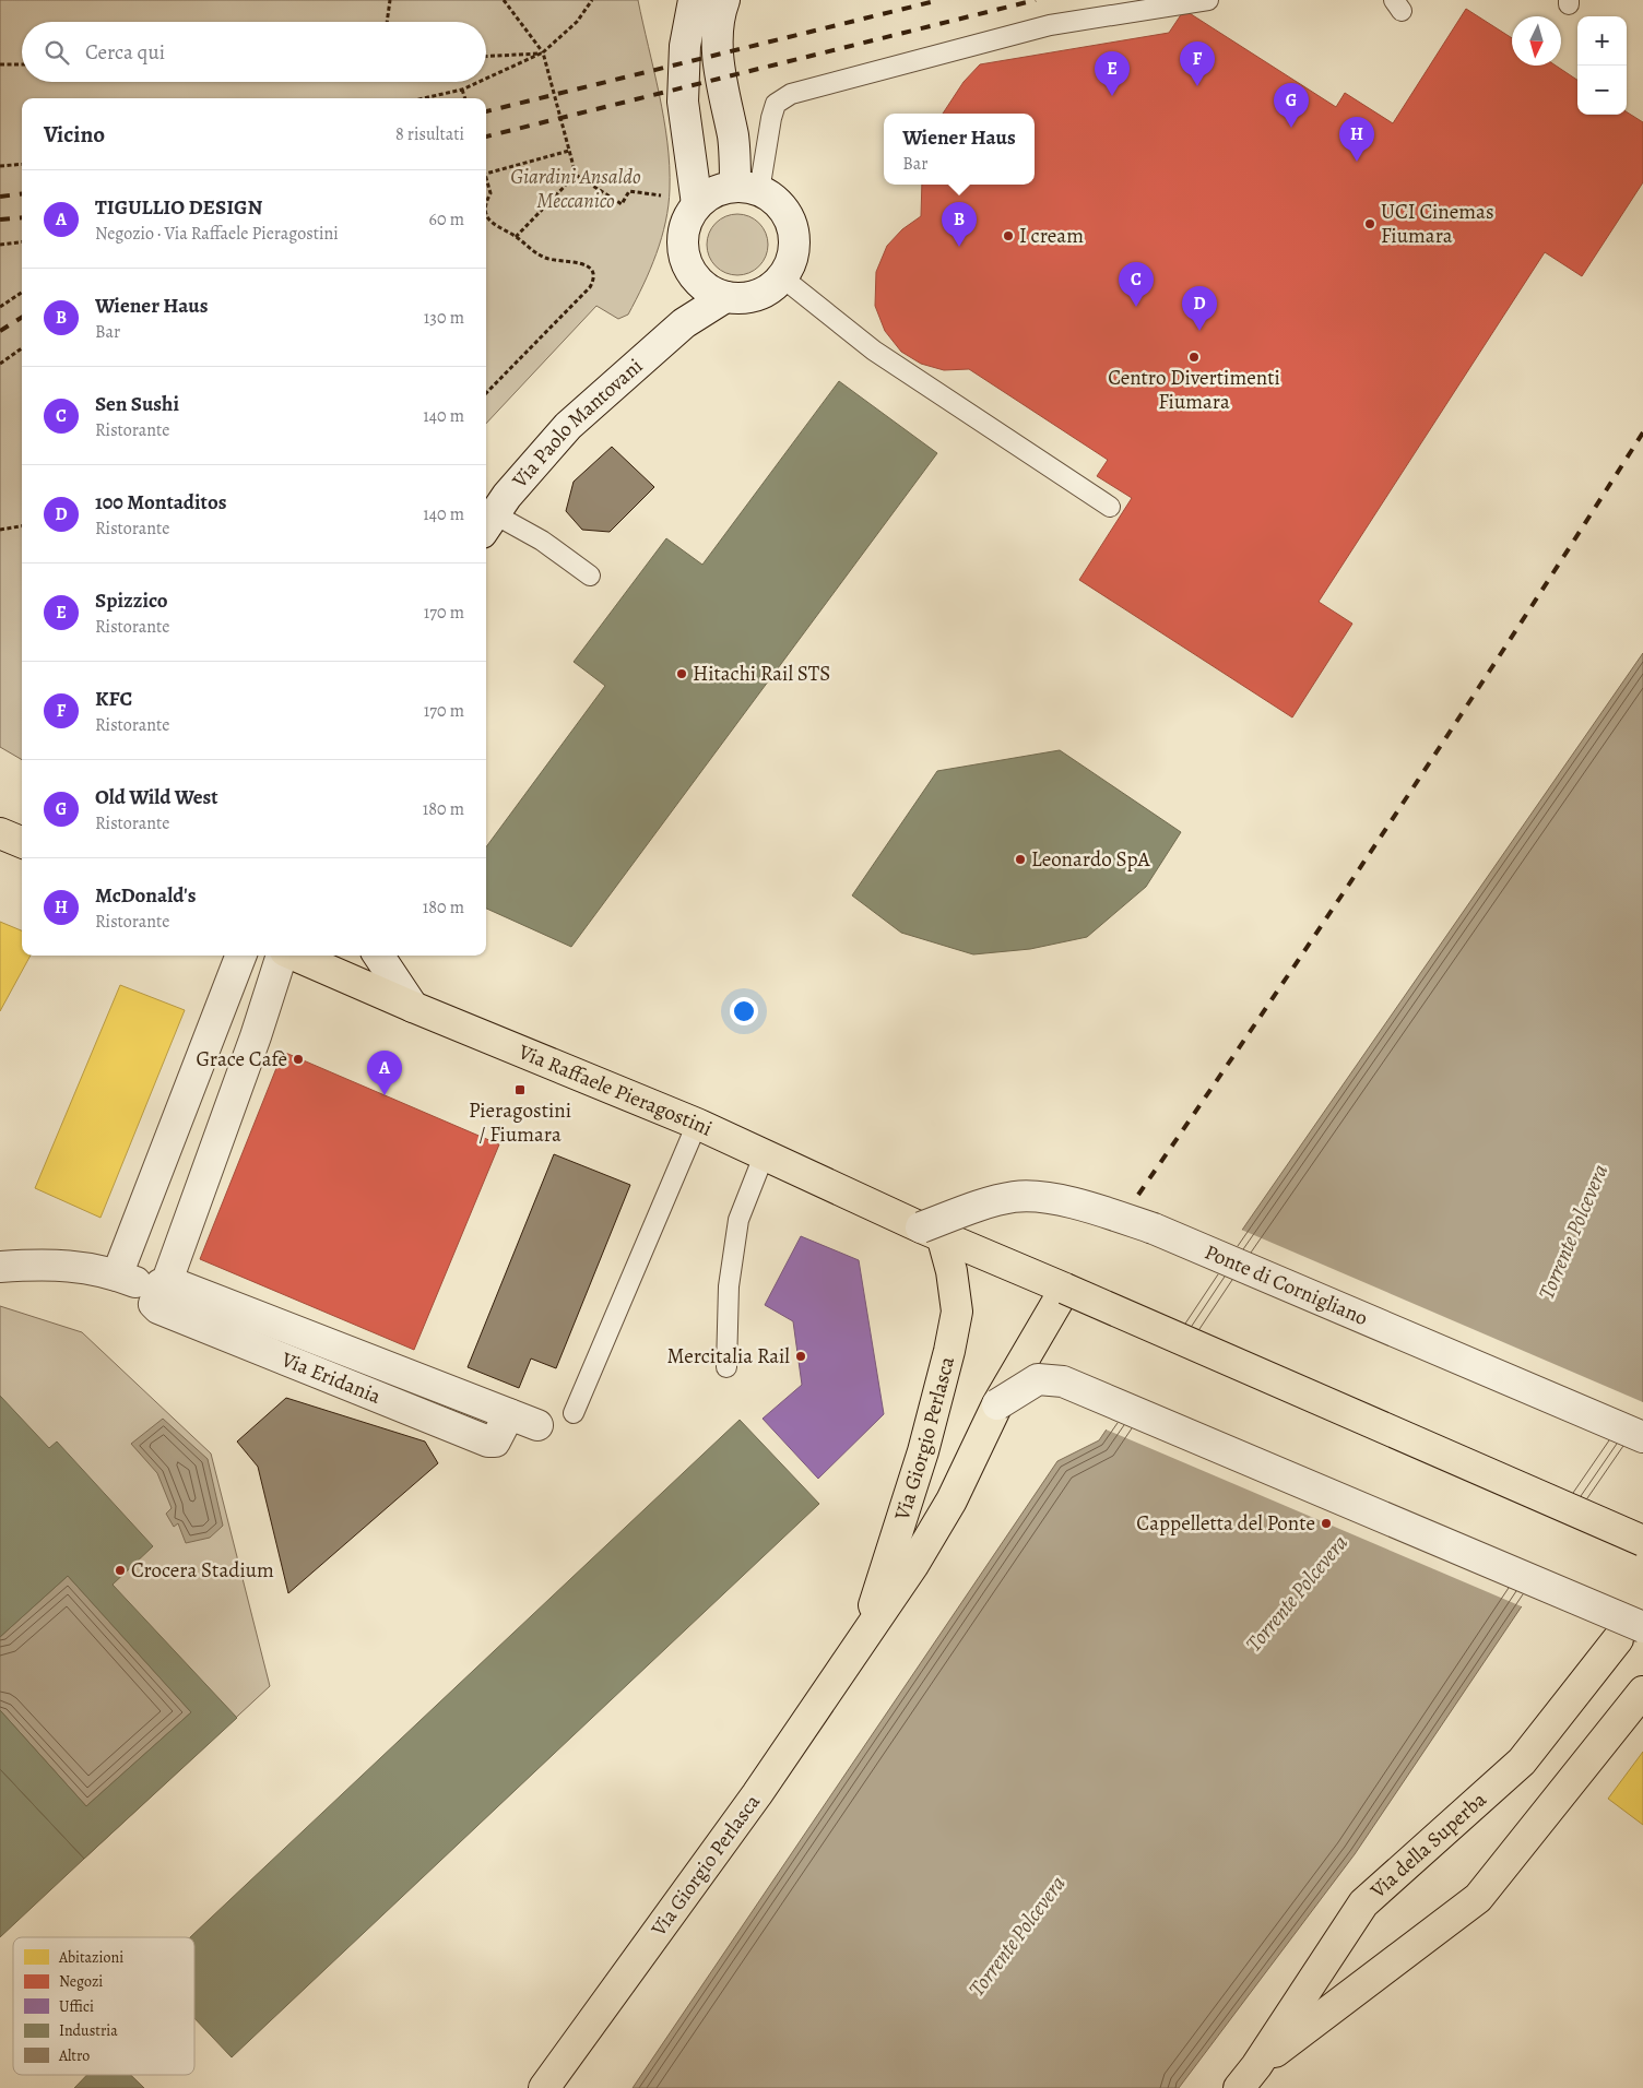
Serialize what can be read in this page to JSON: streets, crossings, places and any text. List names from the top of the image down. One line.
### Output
{"streets":{"main road":["Via Raffaele Pieragostini","Via Giorgio Perlasca","Via della Superba"],"street":["Via Paolo Mantovani","Ponte di Cornigliano","Via Eridania"]},"crossings":[["Via Raffaele Pieragostini","Ponte di Cornigliano"],["Via Raffaele Pieragostini","Via Giorgio Perlasca"],["Ponte di Cornigliano","Via Giorgio Perlasca"]],"water":["Torrente Polcevera"],"parks":["Giardini Ansaldo Meccanico"],"places":{"other":["UCI Cinemas Fiumara","I cream","Centro Divertimenti Fiumara","Hitachi Rail STS","Leonardo SpA","Grace Cafè","Mercitalia Rail","Cappelletta del Ponte","Crocera Stadium"],"transit":["Pieragostini / Fiumara"]},"legend":["Abitazioni","Negozi","Uffici","Industria","Altro"],"north":"bottom","page":{"map_buttons":["+","−"],"search":"Cerca qui","pins":["F","E","G","H","B","C","D","A"],"heading":["Vicino","8 risultati"],"popup":["Wiener Haus","Bar"],"list":[{"mark":"A","name":"TIGULLIO DESIGN","note":"Negozio · Via Raffaele Pieragostini","value":"60 m"},{"mark":"B","name":"Wiener Haus","note":"Bar","value":"130 m"},{"mark":"C","name":"Sen Sushi","note":"Ristorante","value":"140 m"},{"mark":"D","name":"100 Montaditos","note":"Ristorante","value":"140 m"},{"mark":"E","name":"Spizzico","note":"Ristorante","value":"170 m"},{"mark":"F","name":"KFC","note":"Ristorante","value":"170 m"},{"mark":"G","name":"Old Wild West","note":"Ristorante","value":"180 m"},{"mark":"H","name":"McDonald's","note":"Ristorante","value":"180 m"}]}}
